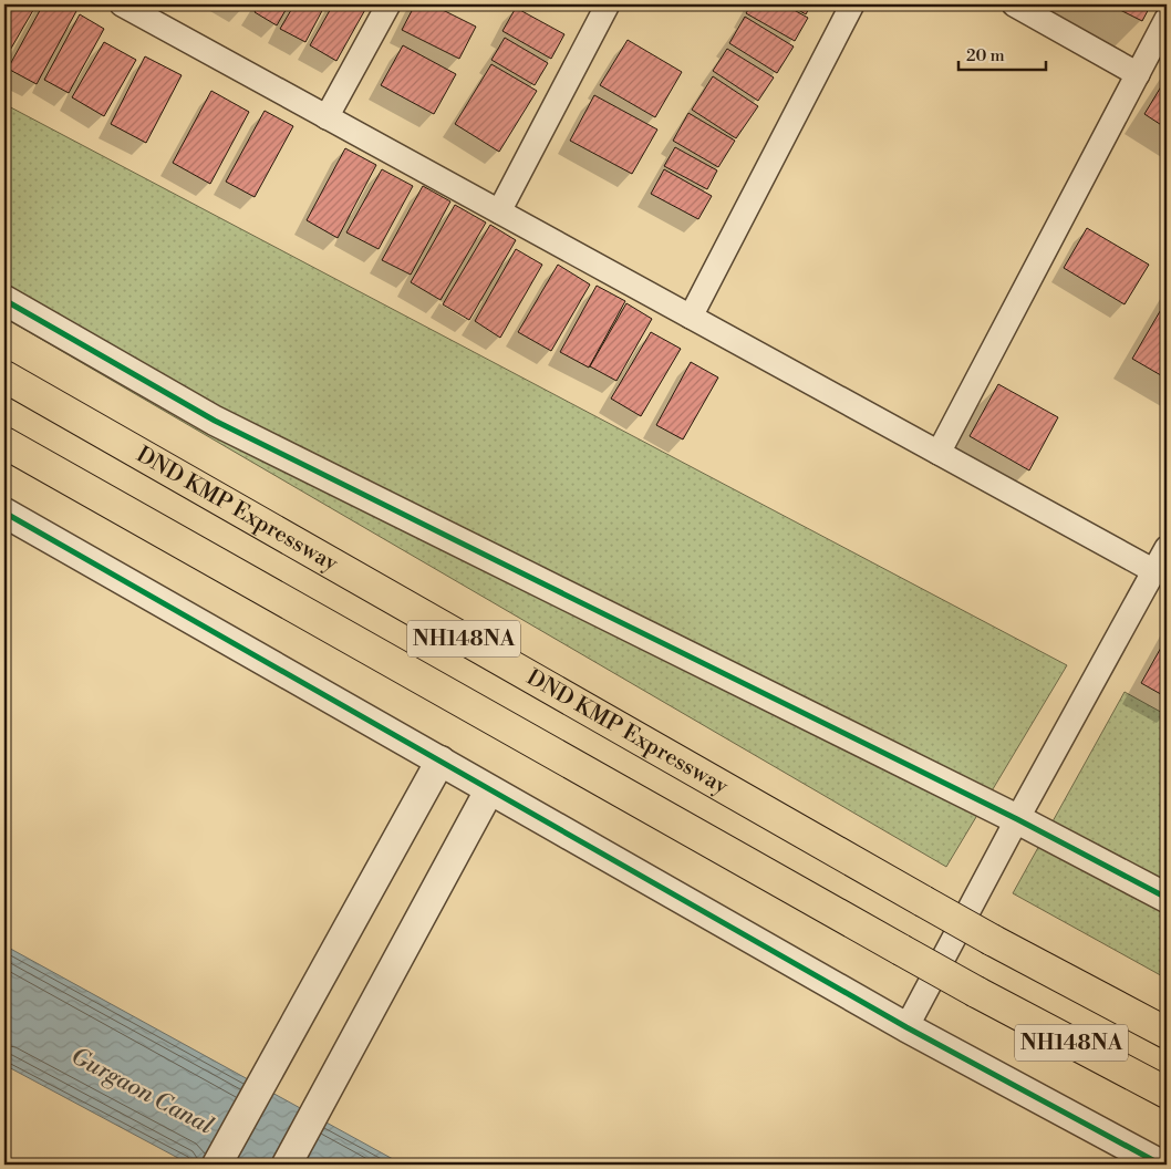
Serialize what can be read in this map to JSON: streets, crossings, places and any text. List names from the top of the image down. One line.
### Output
{"streets":{"highway":["DND KMP Expressway","NH148NA"]},"water":["Gurgaon Canal"],"scale_bar":"20 m"}
